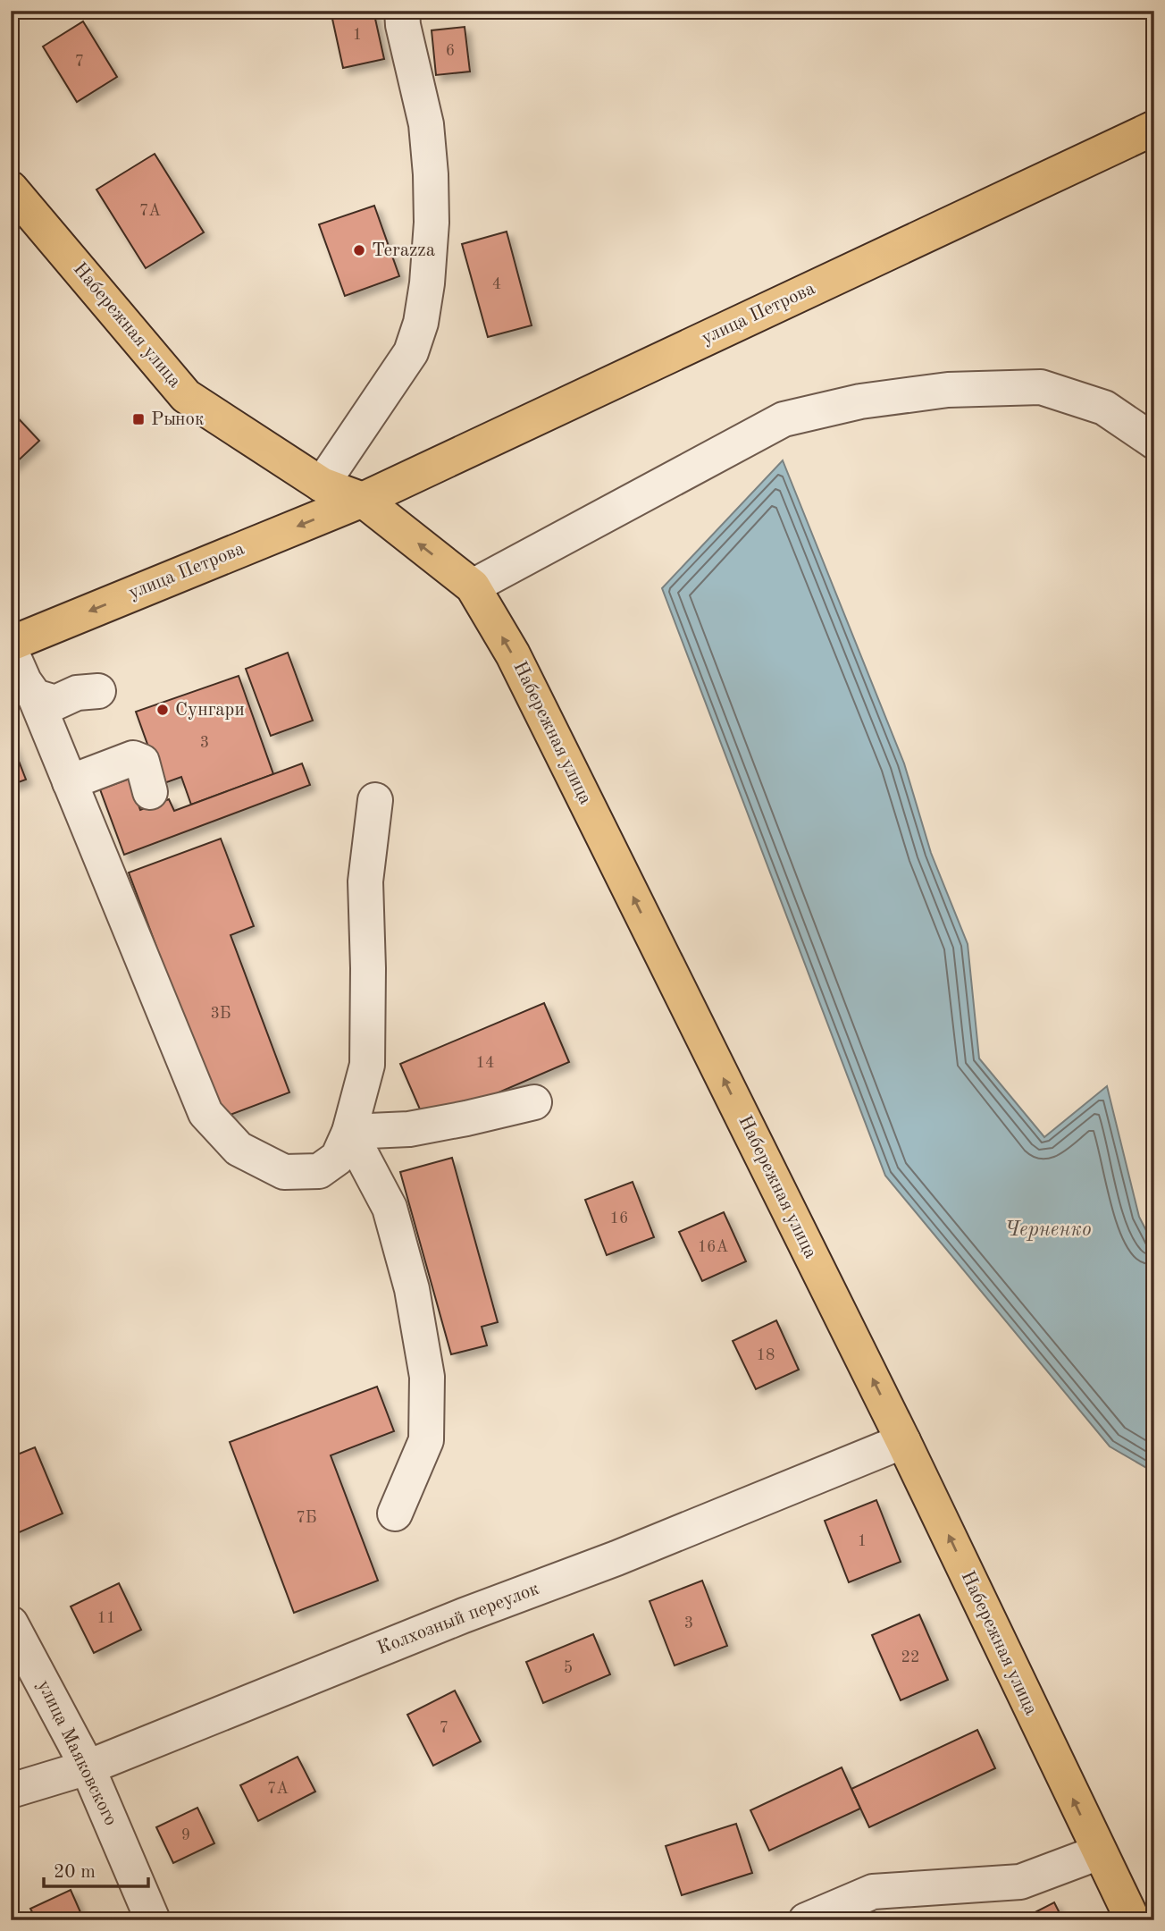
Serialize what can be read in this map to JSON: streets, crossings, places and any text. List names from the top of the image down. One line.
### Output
{"streets":{"main road":["улица Петрова","Набережная улица"],"street":["Колхозный переулок","улица Маяковского"]},"crossings":[["улица Петрова","Набережная улица"],["Набережная улица","Колхозный переулок"],["Колхозный переулок","улица Маяковского"]],"one_way":["Набережная улица"],"water":["Черненко"],"places":{"other":["Terazza","Сунгари"],"transit":["Рынок"]},"house_numbers":["1","6","7","7А","4","3","3Б","14","16","16А","18","7Б","1","11","3","22","5","7","7А","9"],"scale_bar":"20 m"}
